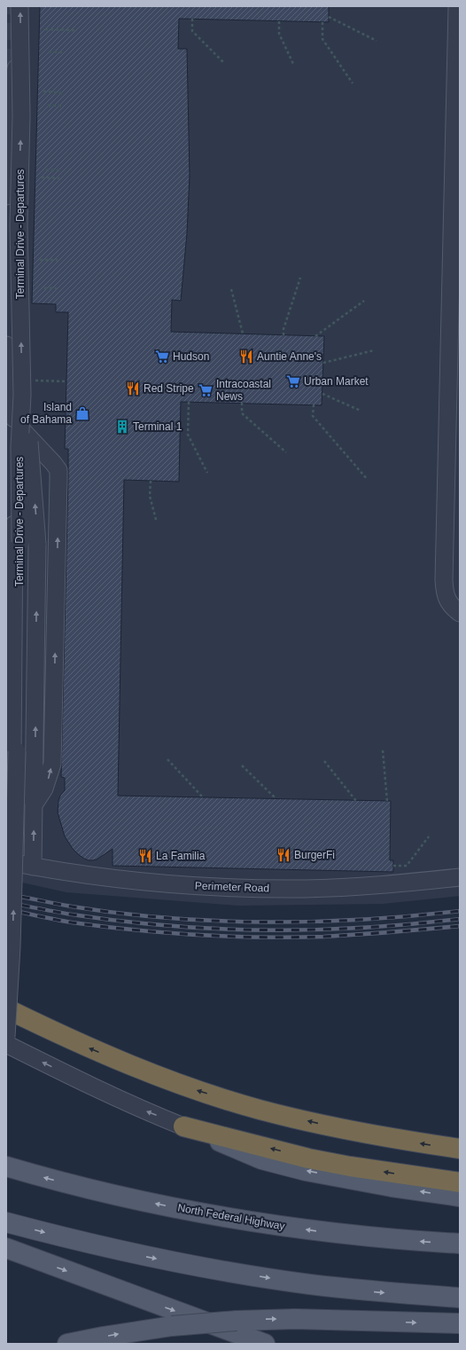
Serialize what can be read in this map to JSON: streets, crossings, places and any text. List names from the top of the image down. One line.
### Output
{"streets":{"main road":["North Federal Highway"],"street":["Terminal Drive - Departures","Perimeter Road"]},"places":{"supermarket":["Hudson","Urban Market","Intracoastal News"],"restaurant":["Auntie Anne's","Red Stripe","BurgerFi","La Familia"],"shop":["Island of Bahama"],"building":["Terminal 1"]}}
